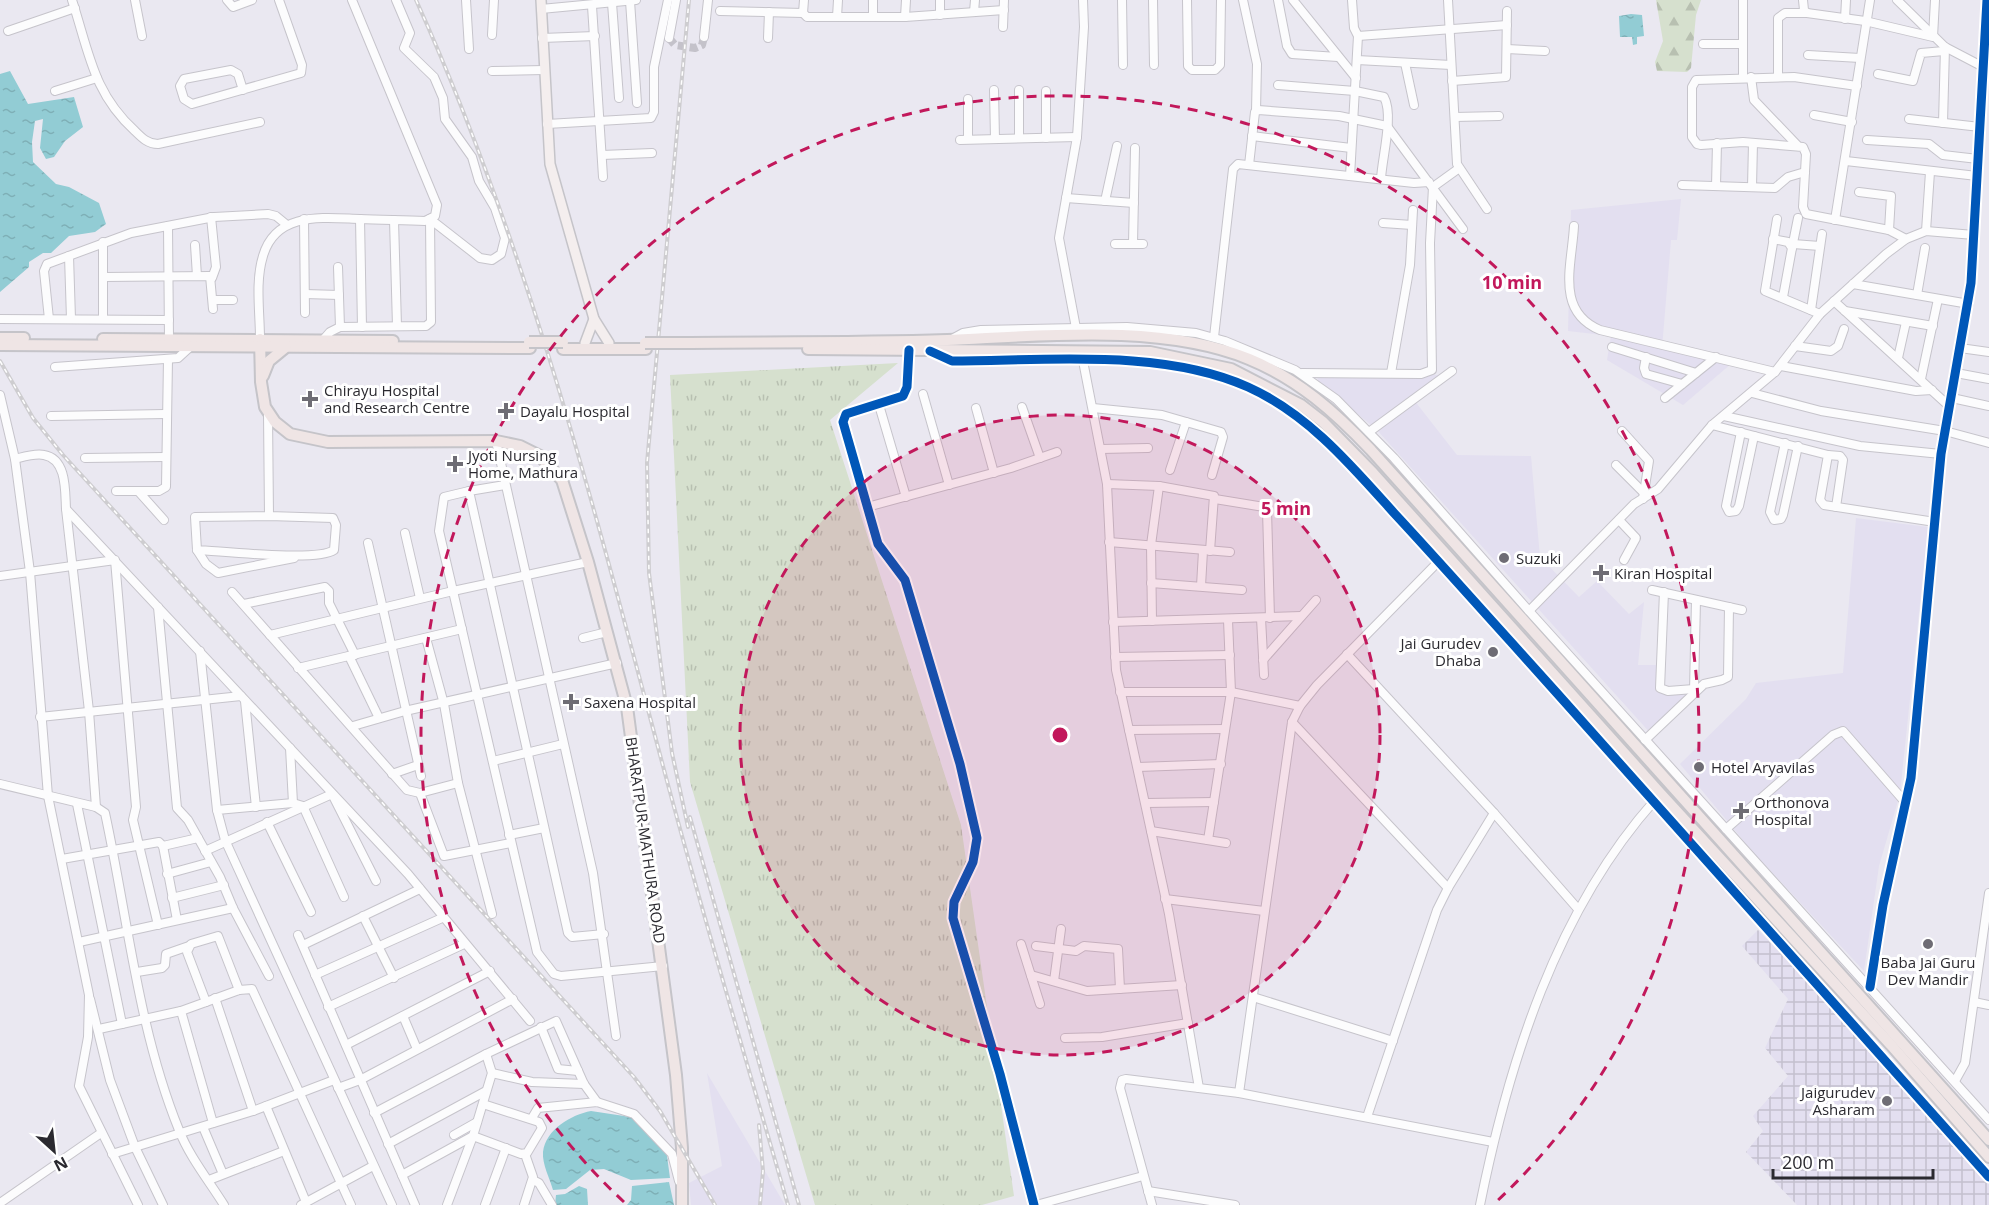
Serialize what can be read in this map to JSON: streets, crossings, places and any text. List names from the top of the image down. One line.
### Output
{"streets":{"highway":["BHARATPUR-MATHURA ROAD"]},"places":{"health":["Chirayu Hospital and Research Centre","Dayalu Hospital","Jyoti Nursing Home, Mathura","Kiran Hospital","Saxena Hospital","Orthonova Hospital"],"other":["Suzuki","Jai Gurudev Dhaba","Hotel Aryavilas","Baba Jai Guru Dev Mandir","Jaigurudev Asharam"]},"scale_bar":"200 m","north":"bottom right","rings":["10 min","5 min"]}
